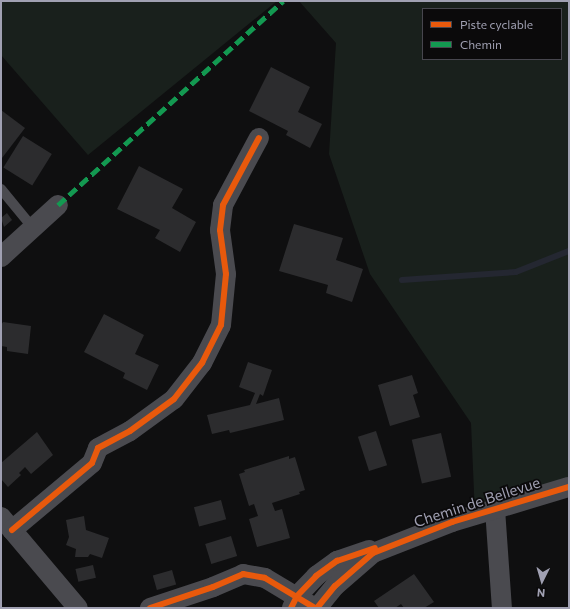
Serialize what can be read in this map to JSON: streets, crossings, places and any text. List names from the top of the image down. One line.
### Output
{"streets":{"street":["Chemin de Bellevue"]},"legend":["Piste cyclable","Chemin"],"north":"bottom"}
